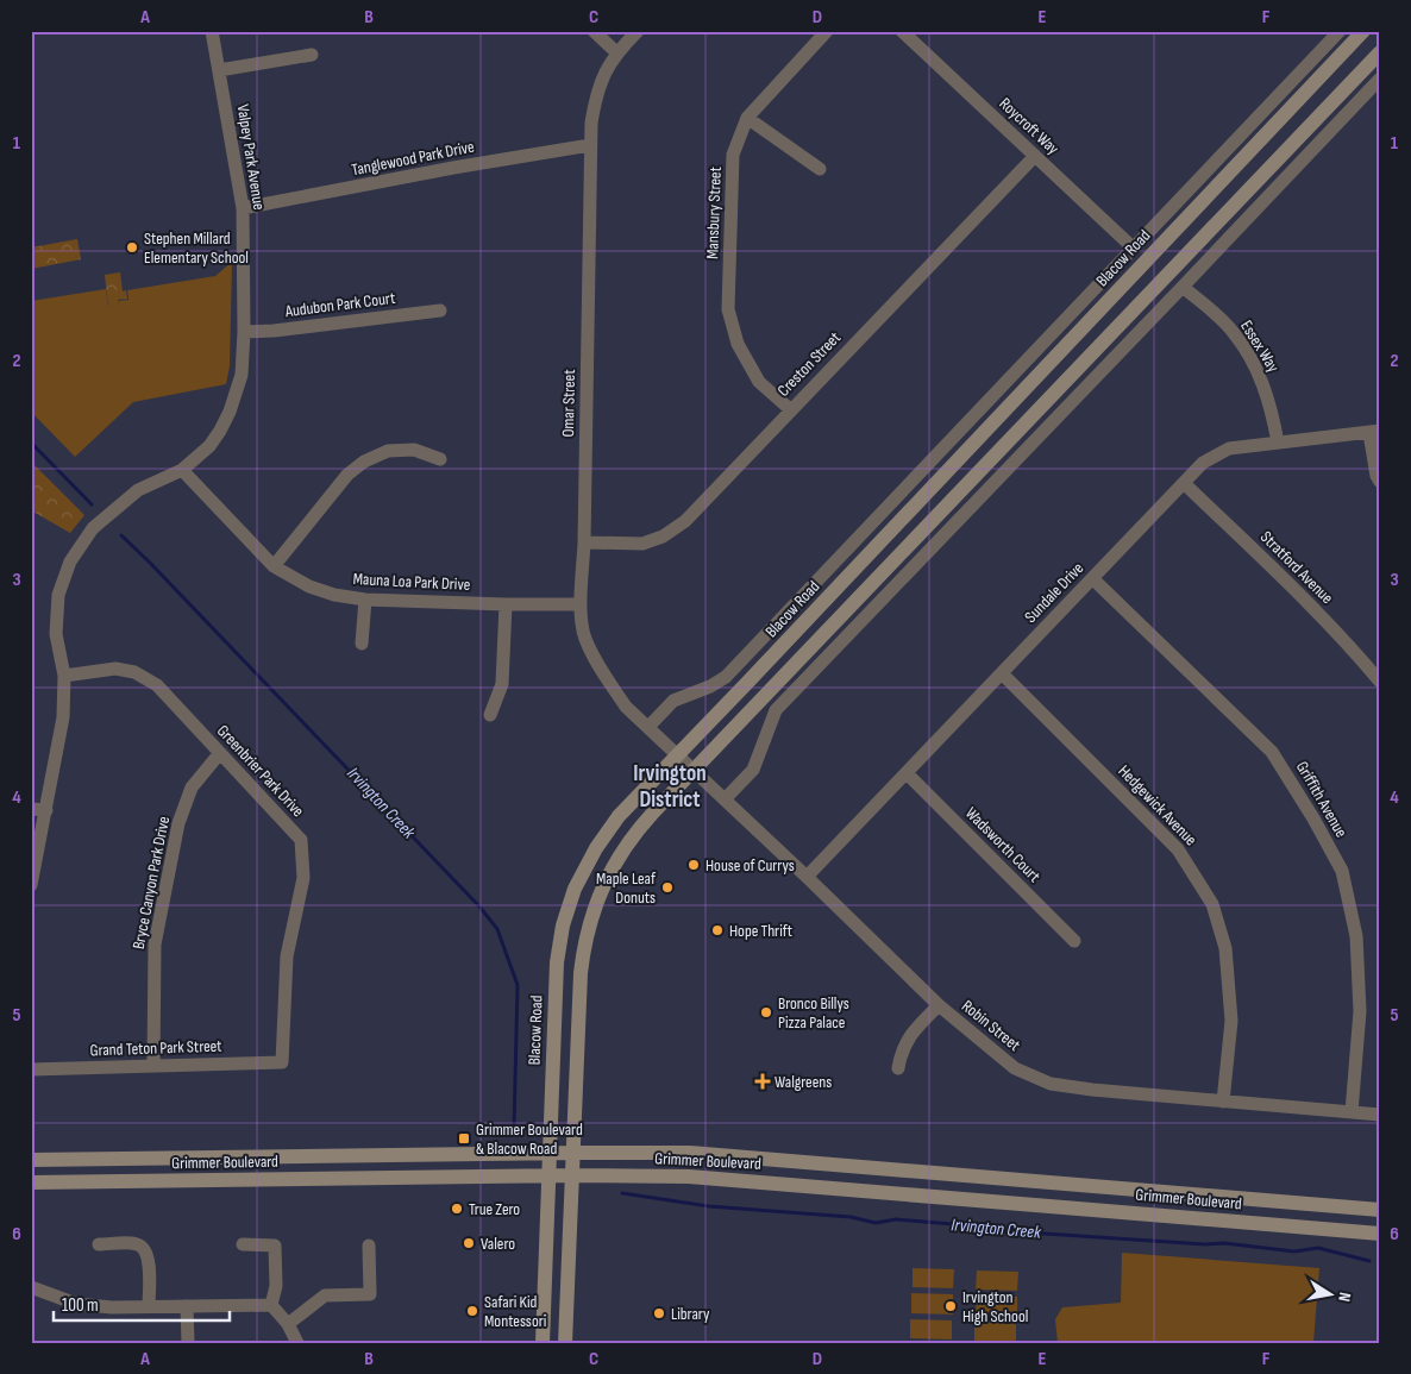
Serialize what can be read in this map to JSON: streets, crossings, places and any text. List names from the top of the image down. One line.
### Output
{"streets":{"main road":["Blacow Road","Grimmer Boulevard"],"street":["Roycroft Way","Valpey Park Avenue","Tanglewood Park Drive","Mansbury Street","Audubon Park Court","Essex Way","Creston Street","Omar Street","Stratford Avenue","Mauna Loa Park Drive","Sundale Drive","Greenbrier Park Drive","Griffith Avenue","Hedgewick Avenue","Wadsworth Court","Bryce Canyon Park Drive","Robin Street","Grand Teton Park Street"]},"crossings":[["Roycroft Way","Blacow Road"],["Roycroft Way","Creston Street"],["Valpey Park Avenue","Tanglewood Park Drive"],["Valpey Park Avenue","Audubon Park Court"],["Valpey Park Avenue","Mauna Loa Park Drive"],["Valpey Park Avenue","Greenbrier Park Drive"],["Tanglewood Park Drive","Omar Street"],["Mansbury Street","Creston Street"],["Blacow Road","Omar Street"],["Blacow Road","Robin Street"],["Blacow Road","Grimmer Boulevard"],["Essex Way","Sundale Drive"],["Creston Street","Omar Street"],["Omar Street","Mauna Loa Park Drive"],["Omar Street","Robin Street"],["Stratford Avenue","Sundale Drive"],["Sundale Drive","Griffith Avenue"],["Sundale Drive","Hedgewick Avenue"],["Sundale Drive","Wadsworth Court"],["Sundale Drive","Robin Street"],["Greenbrier Park Drive","Bryce Canyon Park Drive"],["Greenbrier Park Drive","Grand Teton Park Street"],["Griffith Avenue","Robin Street"],["Hedgewick Avenue","Robin Street"],["Bryce Canyon Park Drive","Grand Teton Park Street"]],"districts":["Irvington District"],"water":["Irvington Creek"],"places":{"other":["Stephen Millard Elementary School","House of Currys","Maple Leaf Donuts","Hope Thrift","Bronco Billys Pizza Palace","True Zero","Valero","Irvington High School","Safari Kid Montessori","Library"],"health":["Walgreens"],"transit":["Grimmer Boulevard & Blacow Road"]},"scale_bar":"100 m","north":"right","grid":{"columns":["A","B","C","D","E","F"],"rows":["1","2","3","4","5","6"]}}
